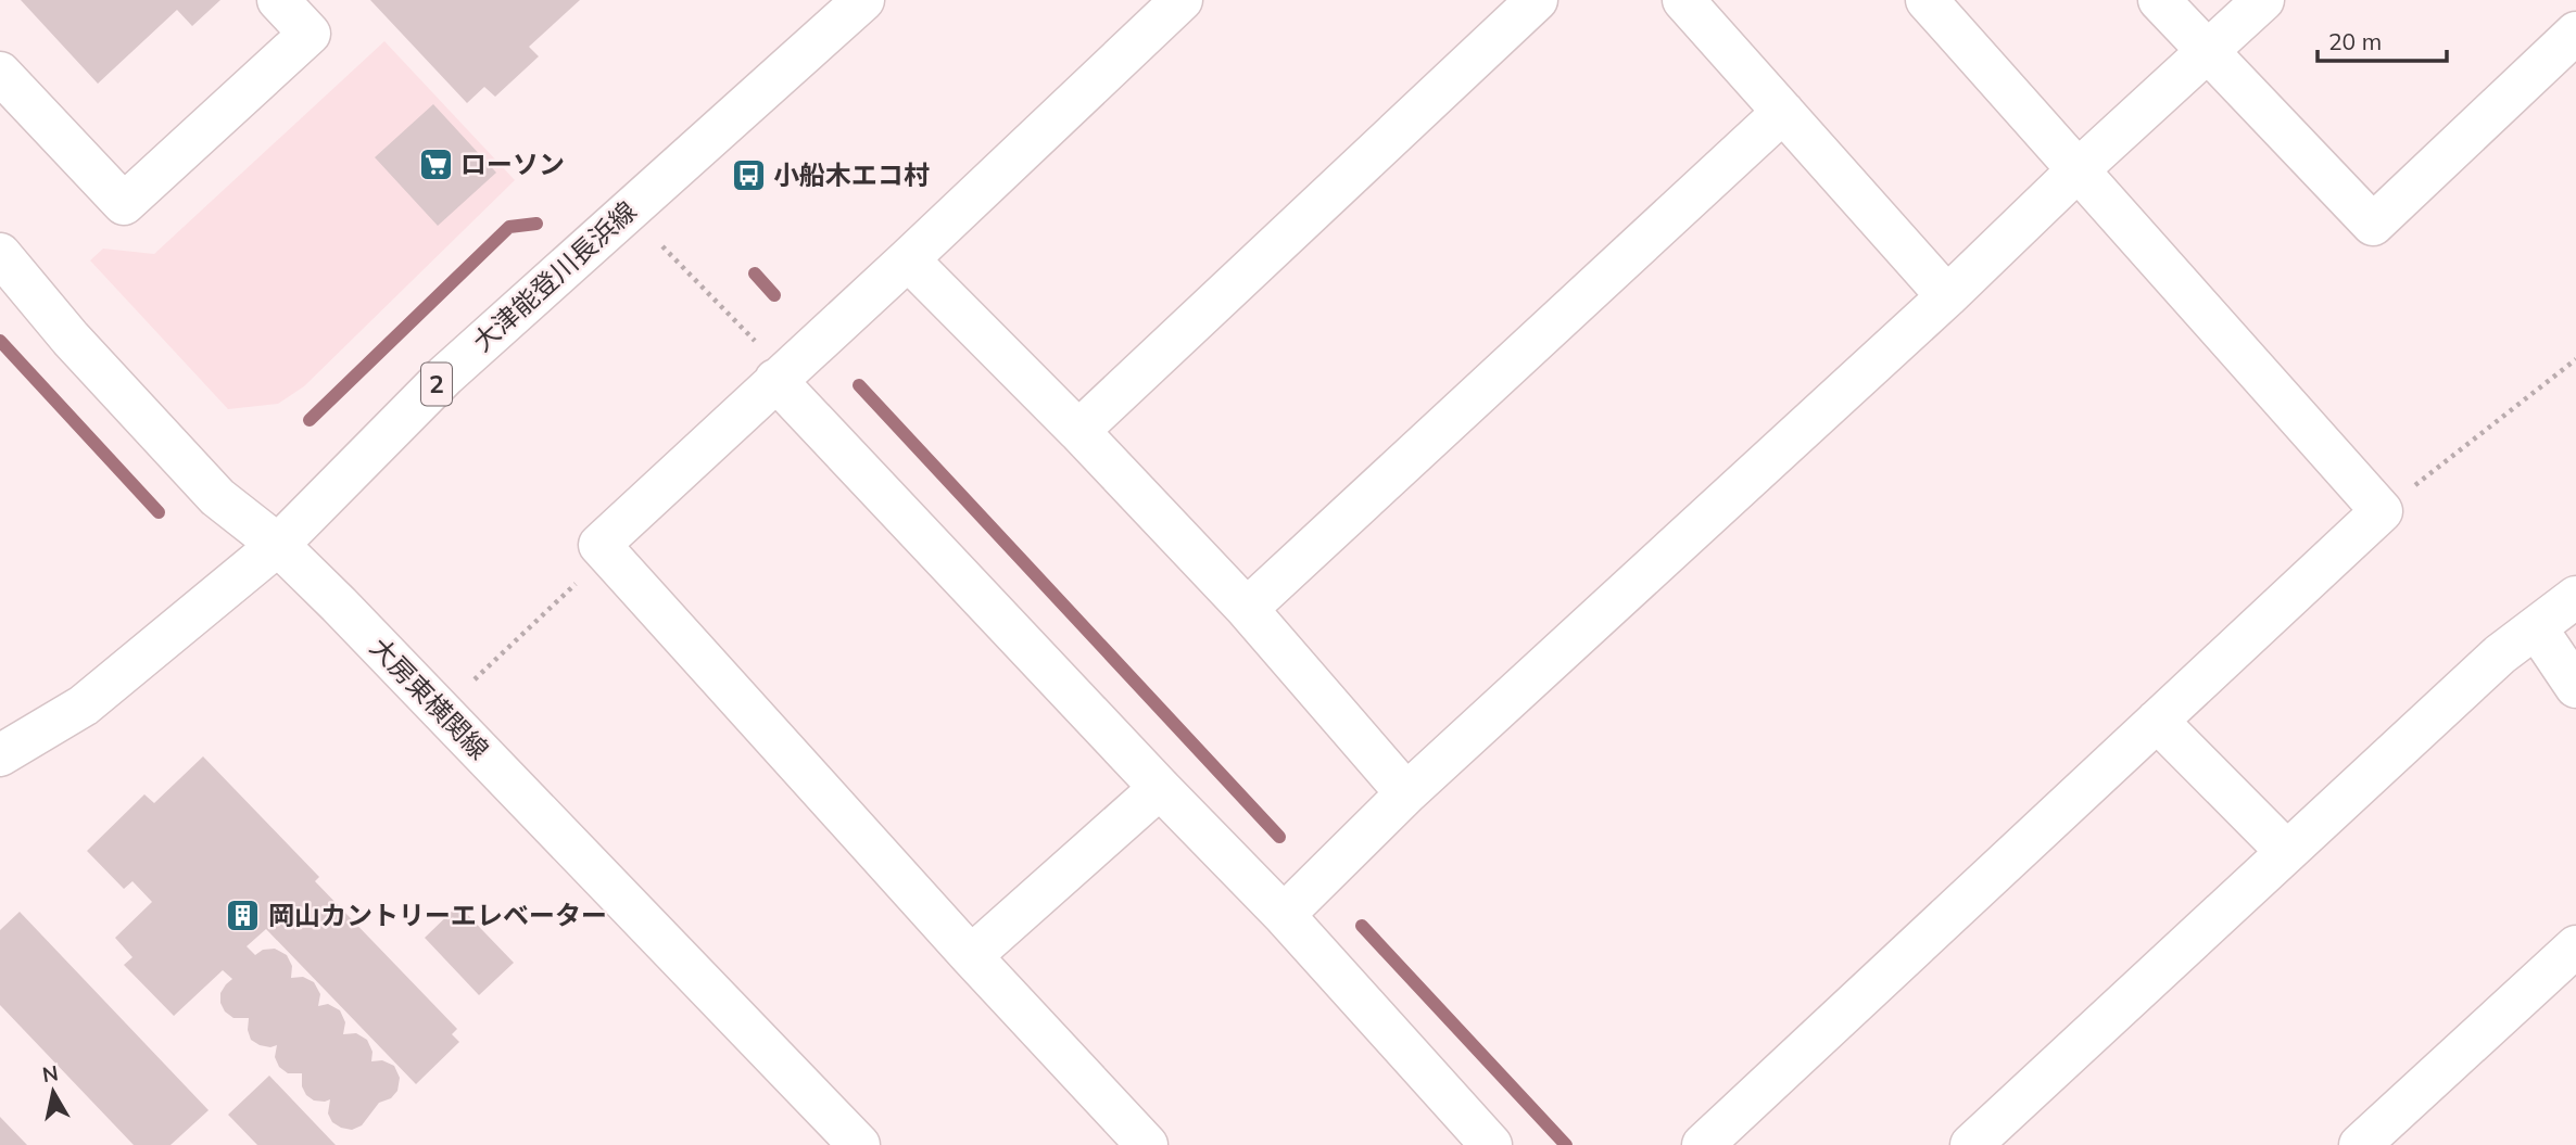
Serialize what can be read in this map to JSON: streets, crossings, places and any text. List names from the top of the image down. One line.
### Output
{"streets":{"street":["大津能登川長浜線","2","大房東横関線"]},"crossings":[["大津能登川長浜線","大房東横関線"]],"places":{"supermarket":["ローソン"],"bus stop":["小船木エコ村"],"building":["岡山カントリーエレベーター"]},"scale_bar":"20 m","north":"top"}
